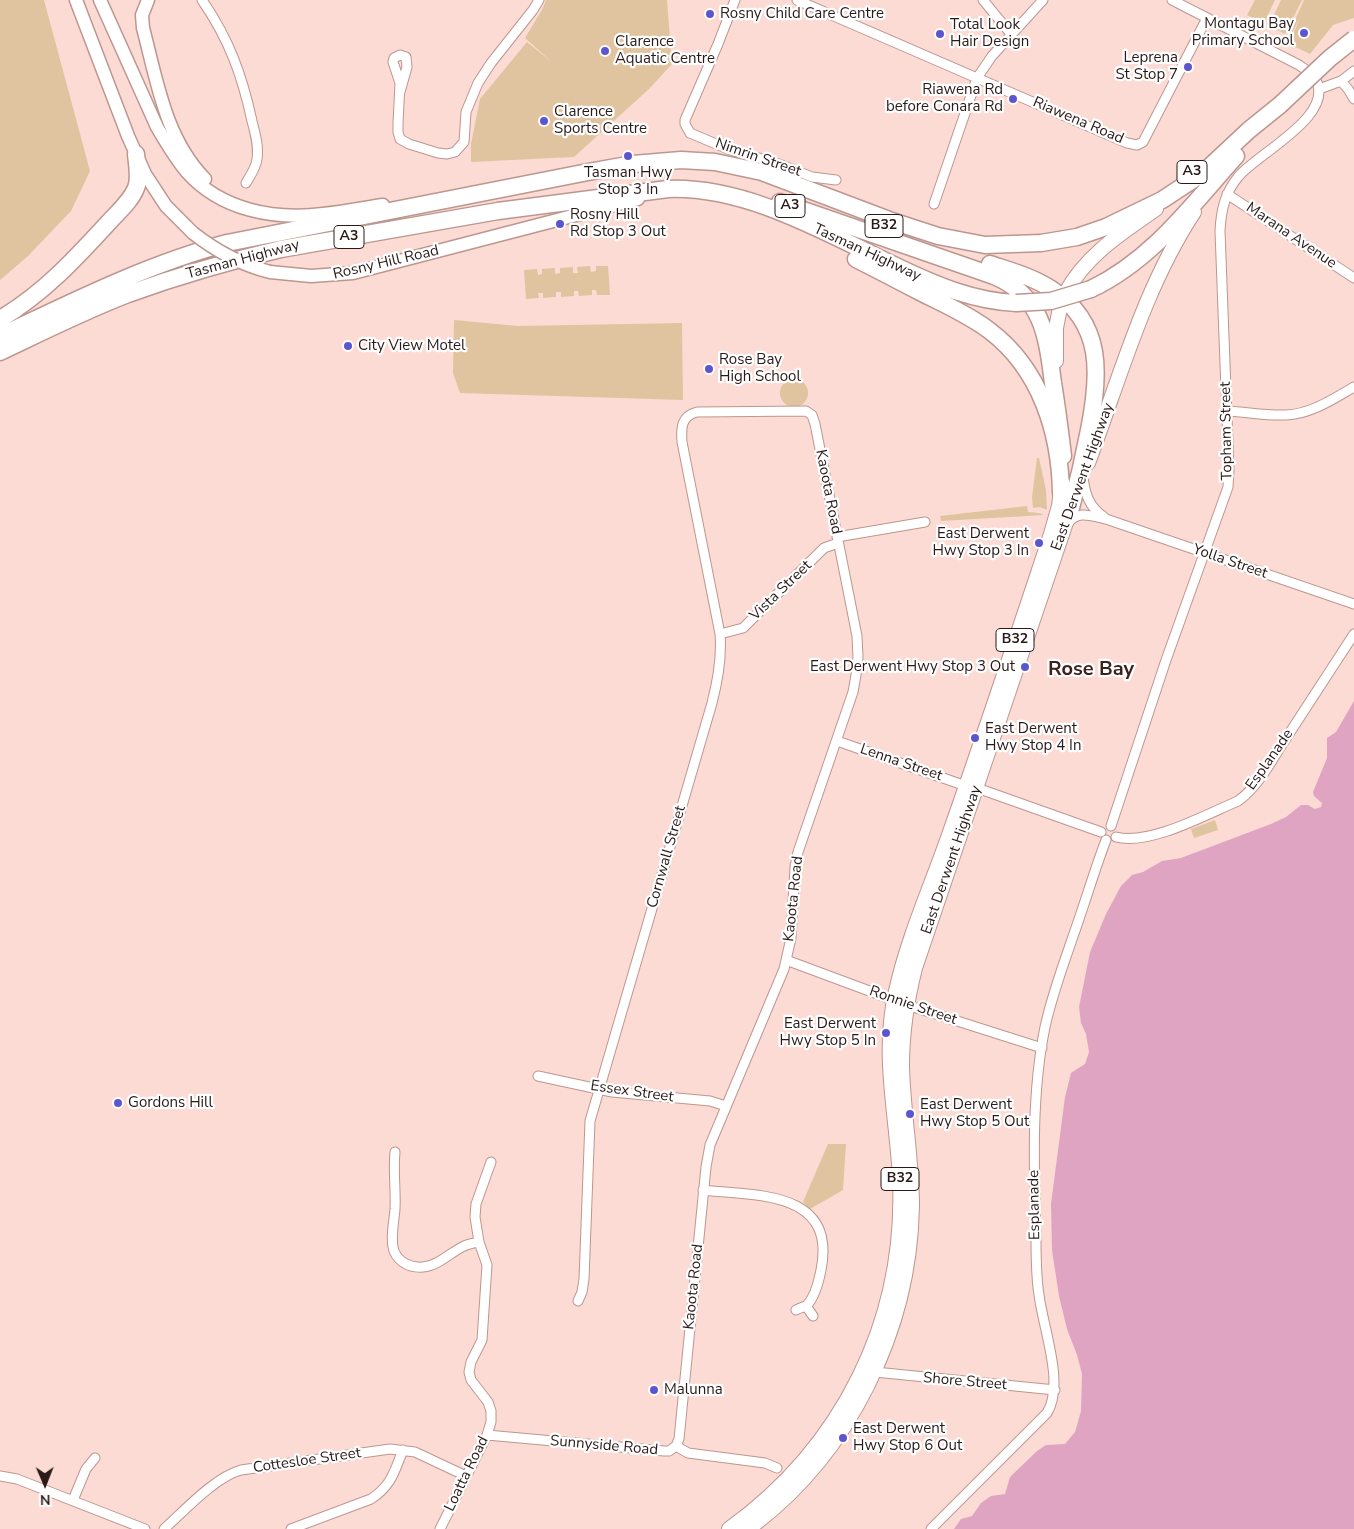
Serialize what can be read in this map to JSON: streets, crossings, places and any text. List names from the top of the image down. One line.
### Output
{"streets":{"highway":["A3","B32","Tasman Highway"],"main road":["Rosny Hill Road","East Derwent Highway"],"street":["Riawena Road","Nimrin Street","Marana Avenue","Topham Street","Kaoota Road","Yolla Street","Vista Street","Esplanade","Lenna Street","Cornwall Street","Ronnie Street","Essex Street","Shore Street","Sunnyside Road","Cottesloe Street","Loatta Road"]},"crossings":[["B32","Tasman Highway"],["B32","East Derwent Highway"],["Marana Avenue","Topham Street"],["Tasman Highway","Rosny Hill Road"],["Tasman Highway","East Derwent Highway"],["Topham Street","Yolla Street"],["Topham Street","Esplanade"],["Topham Street","Lenna Street"],["East Derwent Highway","Yolla Street"],["East Derwent Highway","Lenna Street"],["East Derwent Highway","Ronnie Street"],["East Derwent Highway","Shore Street"],["Kaoota Road","Vista Street"],["Kaoota Road","Lenna Street"],["Kaoota Road","Cornwall Street"],["Kaoota Road","Ronnie Street"],["Kaoota Road","Essex Street"],["Kaoota Road","Sunnyside Road"],["Vista Street","Cornwall Street"],["Esplanade","Lenna Street"],["Esplanade","Ronnie Street"],["Esplanade","Shore Street"],["Cornwall Street","Essex Street"],["Sunnyside Road","Loatta Road"],["Cottesloe Street","Loatta Road"]],"districts":["Rose Bay"],"places":["Rosny Child Care Centre","Montagu Bay Primary School","Total Look Hair Design","Clarence Aquatic Centre","Leprena St Stop 7","Riawena Rd before Conara Rd","Clarence Sports Centre","Tasman Hwy Stop 3 In","Rosny Hill Rd Stop 3 Out","City View Motel","Rose Bay High School","East Derwent Hwy Stop 3 In","East Derwent Hwy Stop 3 Out","East Derwent Hwy Stop 4 In","East Derwent Hwy Stop 5 In","Gordons Hill","East Derwent Hwy Stop 5 Out","Malunna","East Derwent Hwy Stop 6 Out"],"north":"bottom"}
